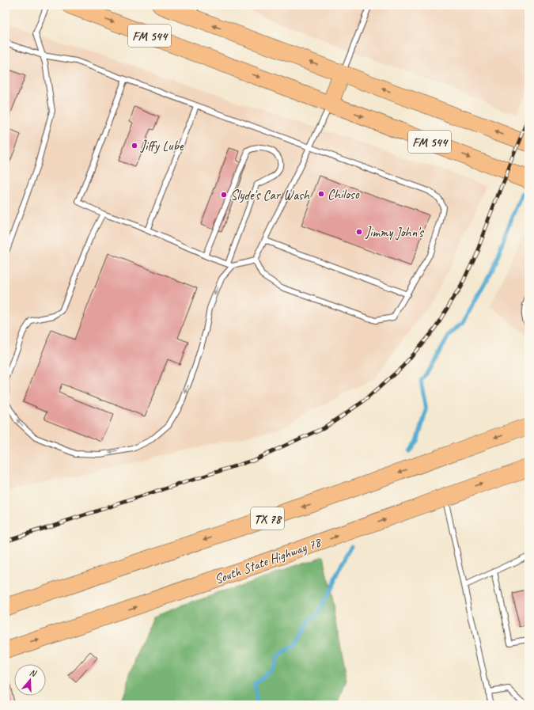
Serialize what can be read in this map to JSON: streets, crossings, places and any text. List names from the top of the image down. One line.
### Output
{"streets":{"main road":["FM 544","TX 78","South State Highway 78"]},"places":["Jiffy Lube","Chiloso","Slyde's Car Wash","Jimmy John's"],"north":"top"}
